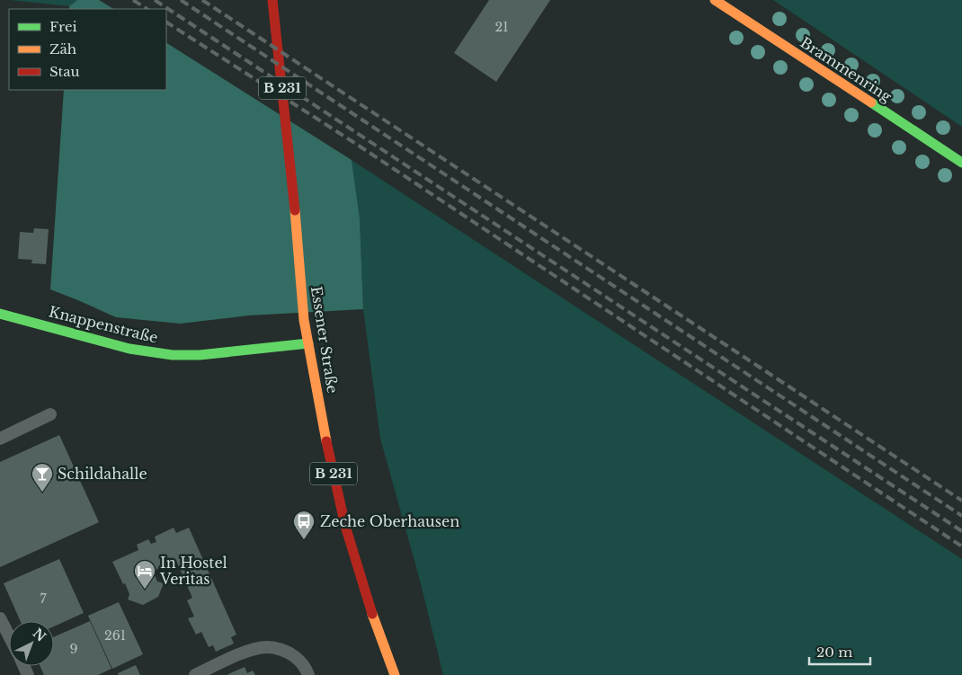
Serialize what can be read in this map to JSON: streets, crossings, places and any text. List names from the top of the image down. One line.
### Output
{"streets":{"main road":["Brammenring","B 231","Knappenstraße","Essener Straße"]},"crossings":[["Knappenstraße","Essener Straße"]],"places":{"bar":["Schildahalle"],"bus stop":["Zeche Oberhausen"],"hotel":["In Hostel Veritas"]},"house_numbers":["21","7","261","9"],"legend":["Frei","Zäh","Stau"],"scale_bar":"20 m","north":"top right"}
